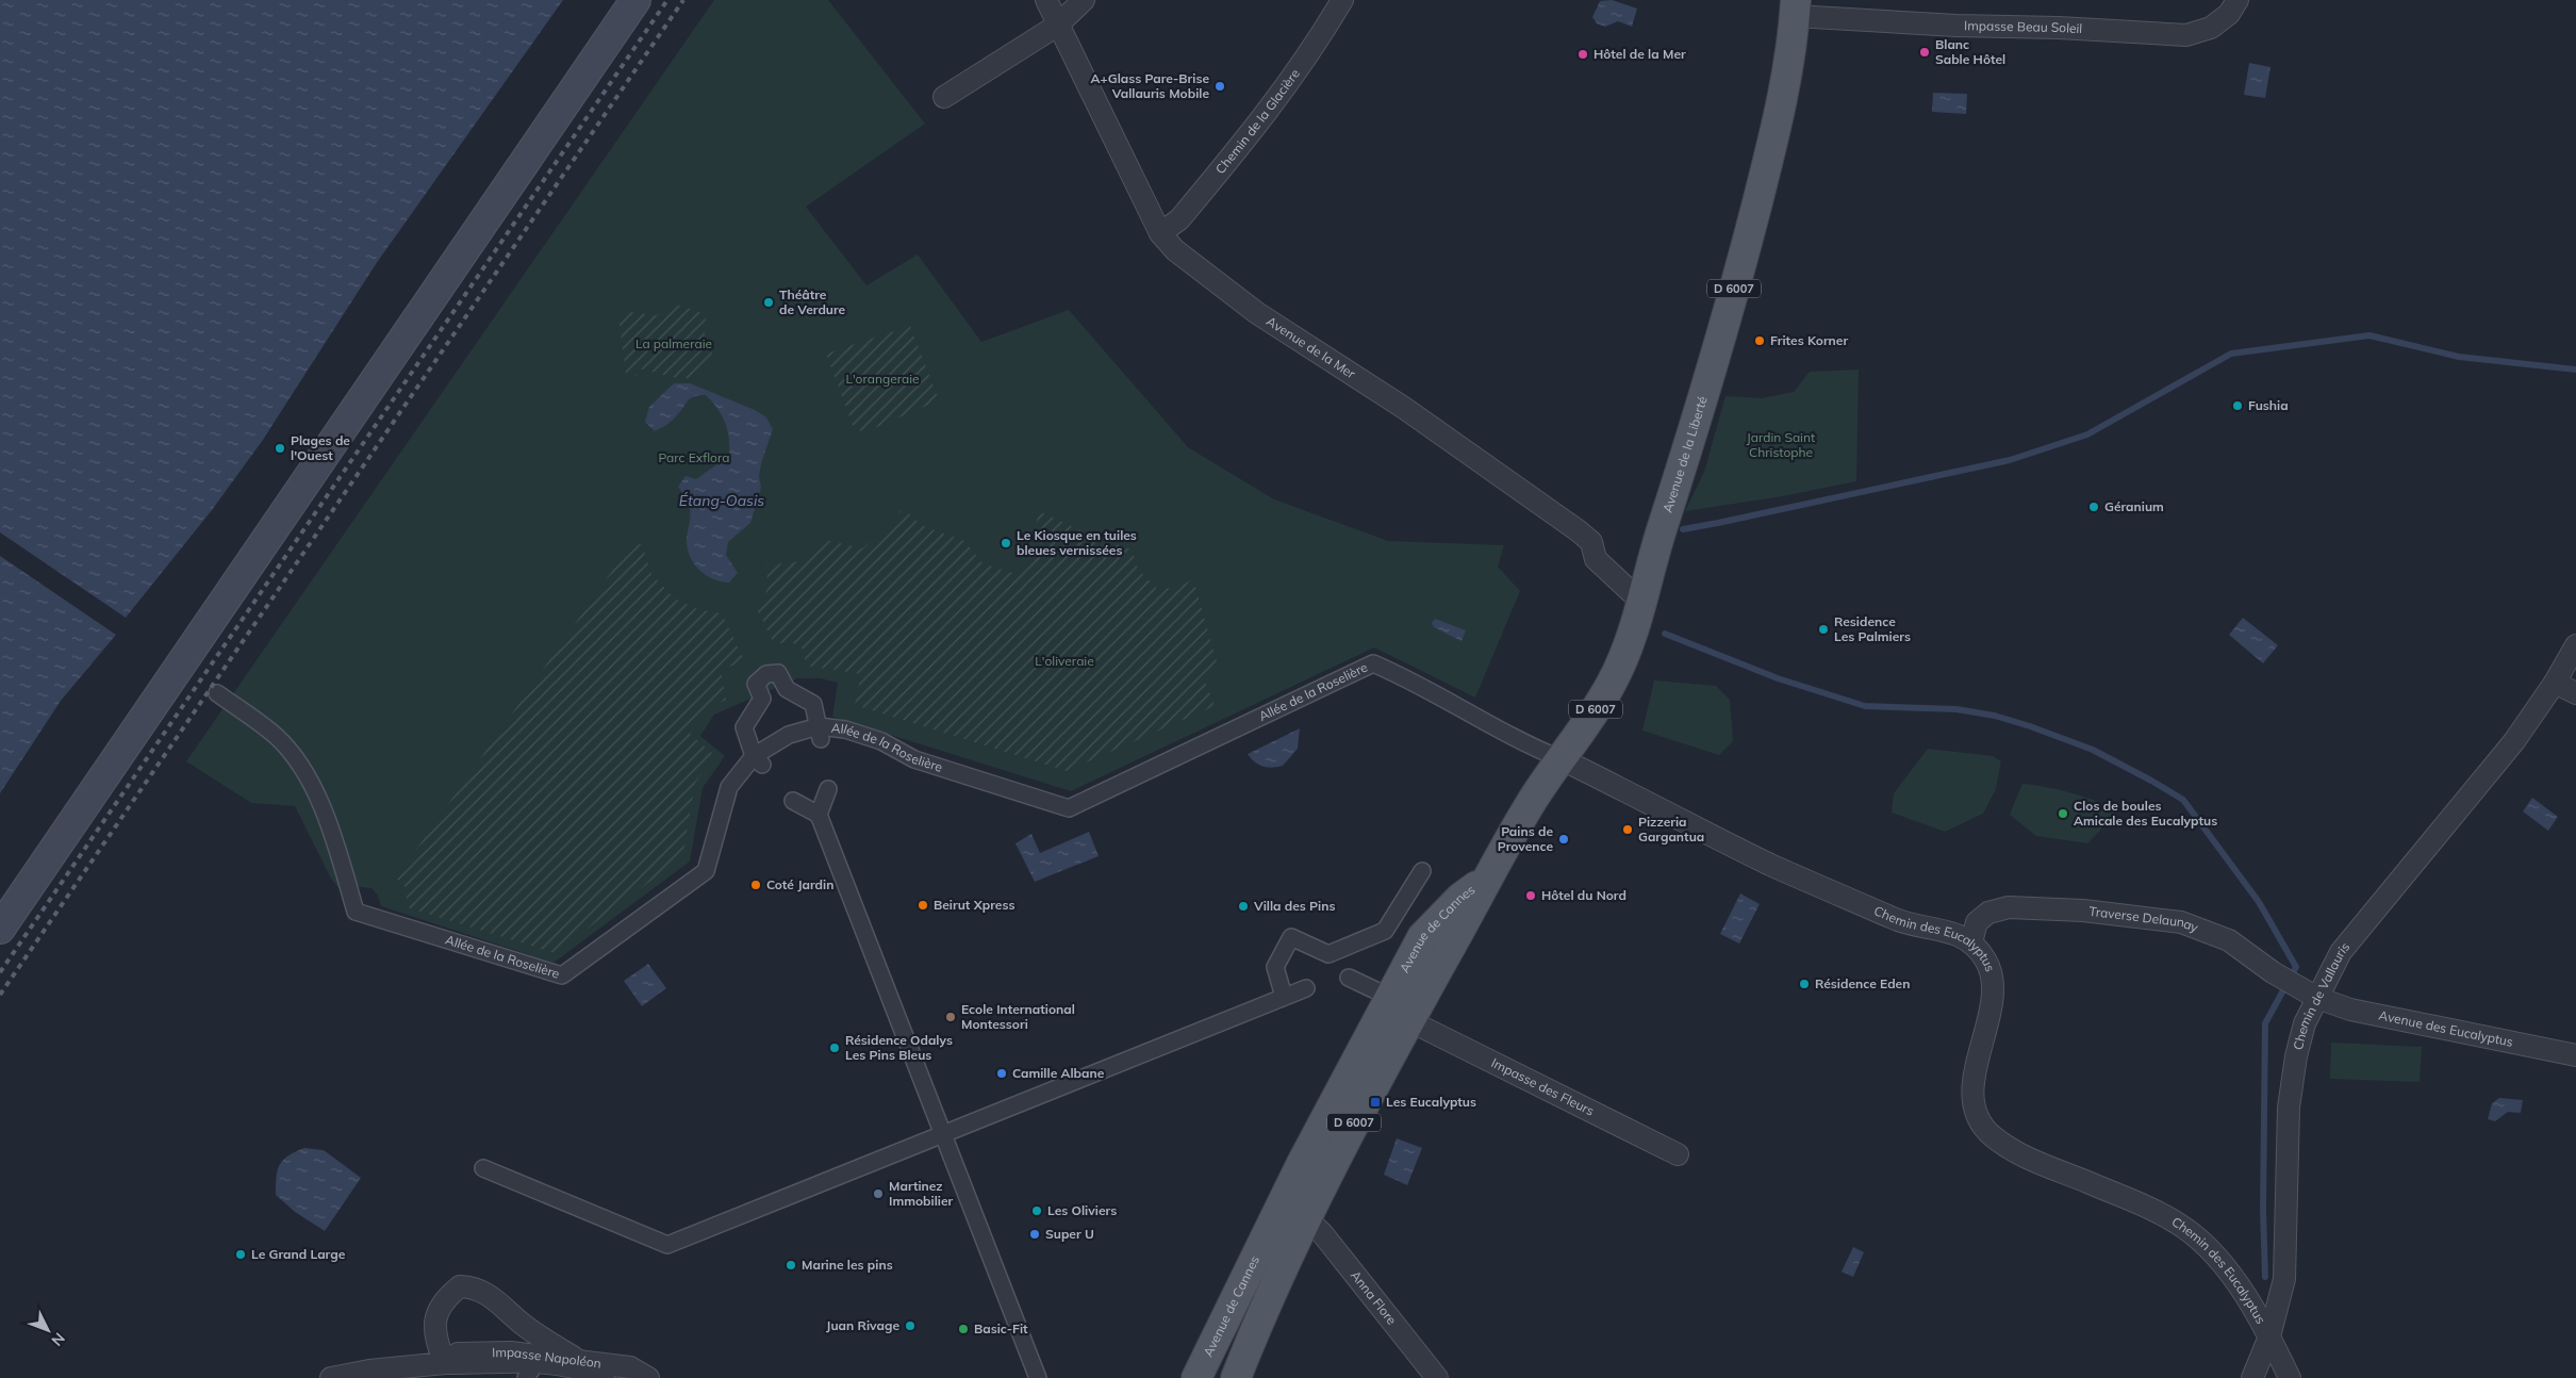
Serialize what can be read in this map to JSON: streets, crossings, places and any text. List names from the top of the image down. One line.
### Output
{"streets":{"main road":["D 6007","Avenue de la Liberté","Avenue de Cannes"],"street":["Impasse Beau Soleil","Chemin de la Glacière","Avenue de la Mer","Allée de la Roselière","Traverse Delaunay","Chemin des Eucalyptus","Chemin de Vallauris","Avenue des Eucalyptus","Impasse des Fleurs","Anna Flore","Impasse Napoléon"]},"crossings":[["Impasse Beau Soleil","Avenue de la Liberté"],["Chemin de la Glacière","Avenue de la Mer"],["Avenue de la Mer","Avenue de la Liberté"],["Avenue de la Liberté","Allée de la Roselière"],["Avenue de la Liberté","Avenue de Cannes"],["Avenue de la Liberté","Chemin des Eucalyptus"],["Allée de la Roselière","Chemin des Eucalyptus"],["Traverse Delaunay","Chemin des Eucalyptus"],["Traverse Delaunay","Chemin de Vallauris"],["Traverse Delaunay","Avenue des Eucalyptus"],["Avenue de Cannes","Impasse des Fleurs"],["Avenue de Cannes","Anna Flore"],["Chemin des Eucalyptus","Chemin de Vallauris"],["Chemin de Vallauris","Avenue des Eucalyptus"]],"water":["Étang-Oasis"],"parks":["La palmeraie","L'orangeraie","Jardin Saint Christophe","Parc Exflora","L'oliveraie"],"places":{"other":["Blanc Sable Hôtel","Hôtel de la Mer","A+Glass Pare-Brise Vallauris Mobile","Théâtre de Verdure","Frites Korner","Fushia","Plages de l'Ouest","Géranium","Le Kiosque en tuiles bleues vernissées","Residence Les Palmiers","Clos de boules Amicale des Eucalyptus","Pizzeria Gargantua","Pains de Provence","Coté Jardin","Hôtel du Nord","Beirut Xpress","Villa des Pins","Résidence Eden","Ecole International Montessori","Résidence Odalys Les Pins Bleus","Camille Albane","Martinez Immobilier","Les Oliviers","Super U","Le Grand Large","Marine les pins","Juan Rivage","Basic-Fit"],"transit":["Les Eucalyptus"]},"north":"bottom right"}
